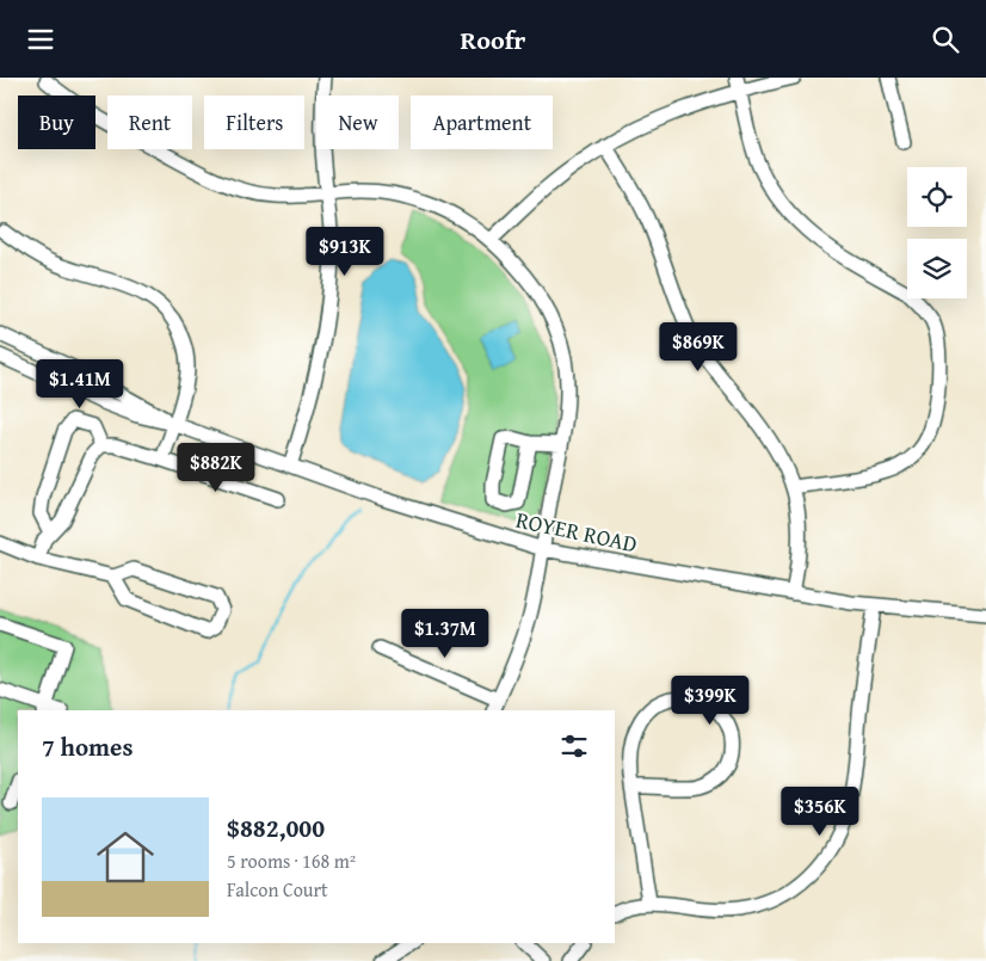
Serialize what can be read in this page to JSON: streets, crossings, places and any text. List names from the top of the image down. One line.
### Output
{"streets":{"street":["ROYER ROAD"]},"page":{"header":"Roofr","chip":["Buy","Rent","Filters","New","Apartment"],"price":["$913K","$869K","$1.41M","$882K","$1.37M","$399K","$356K"],"heading":"7 homes","list":[{"name":"$882,000","note":"5 rooms · 168 m² · Falcon Court"}]}}
